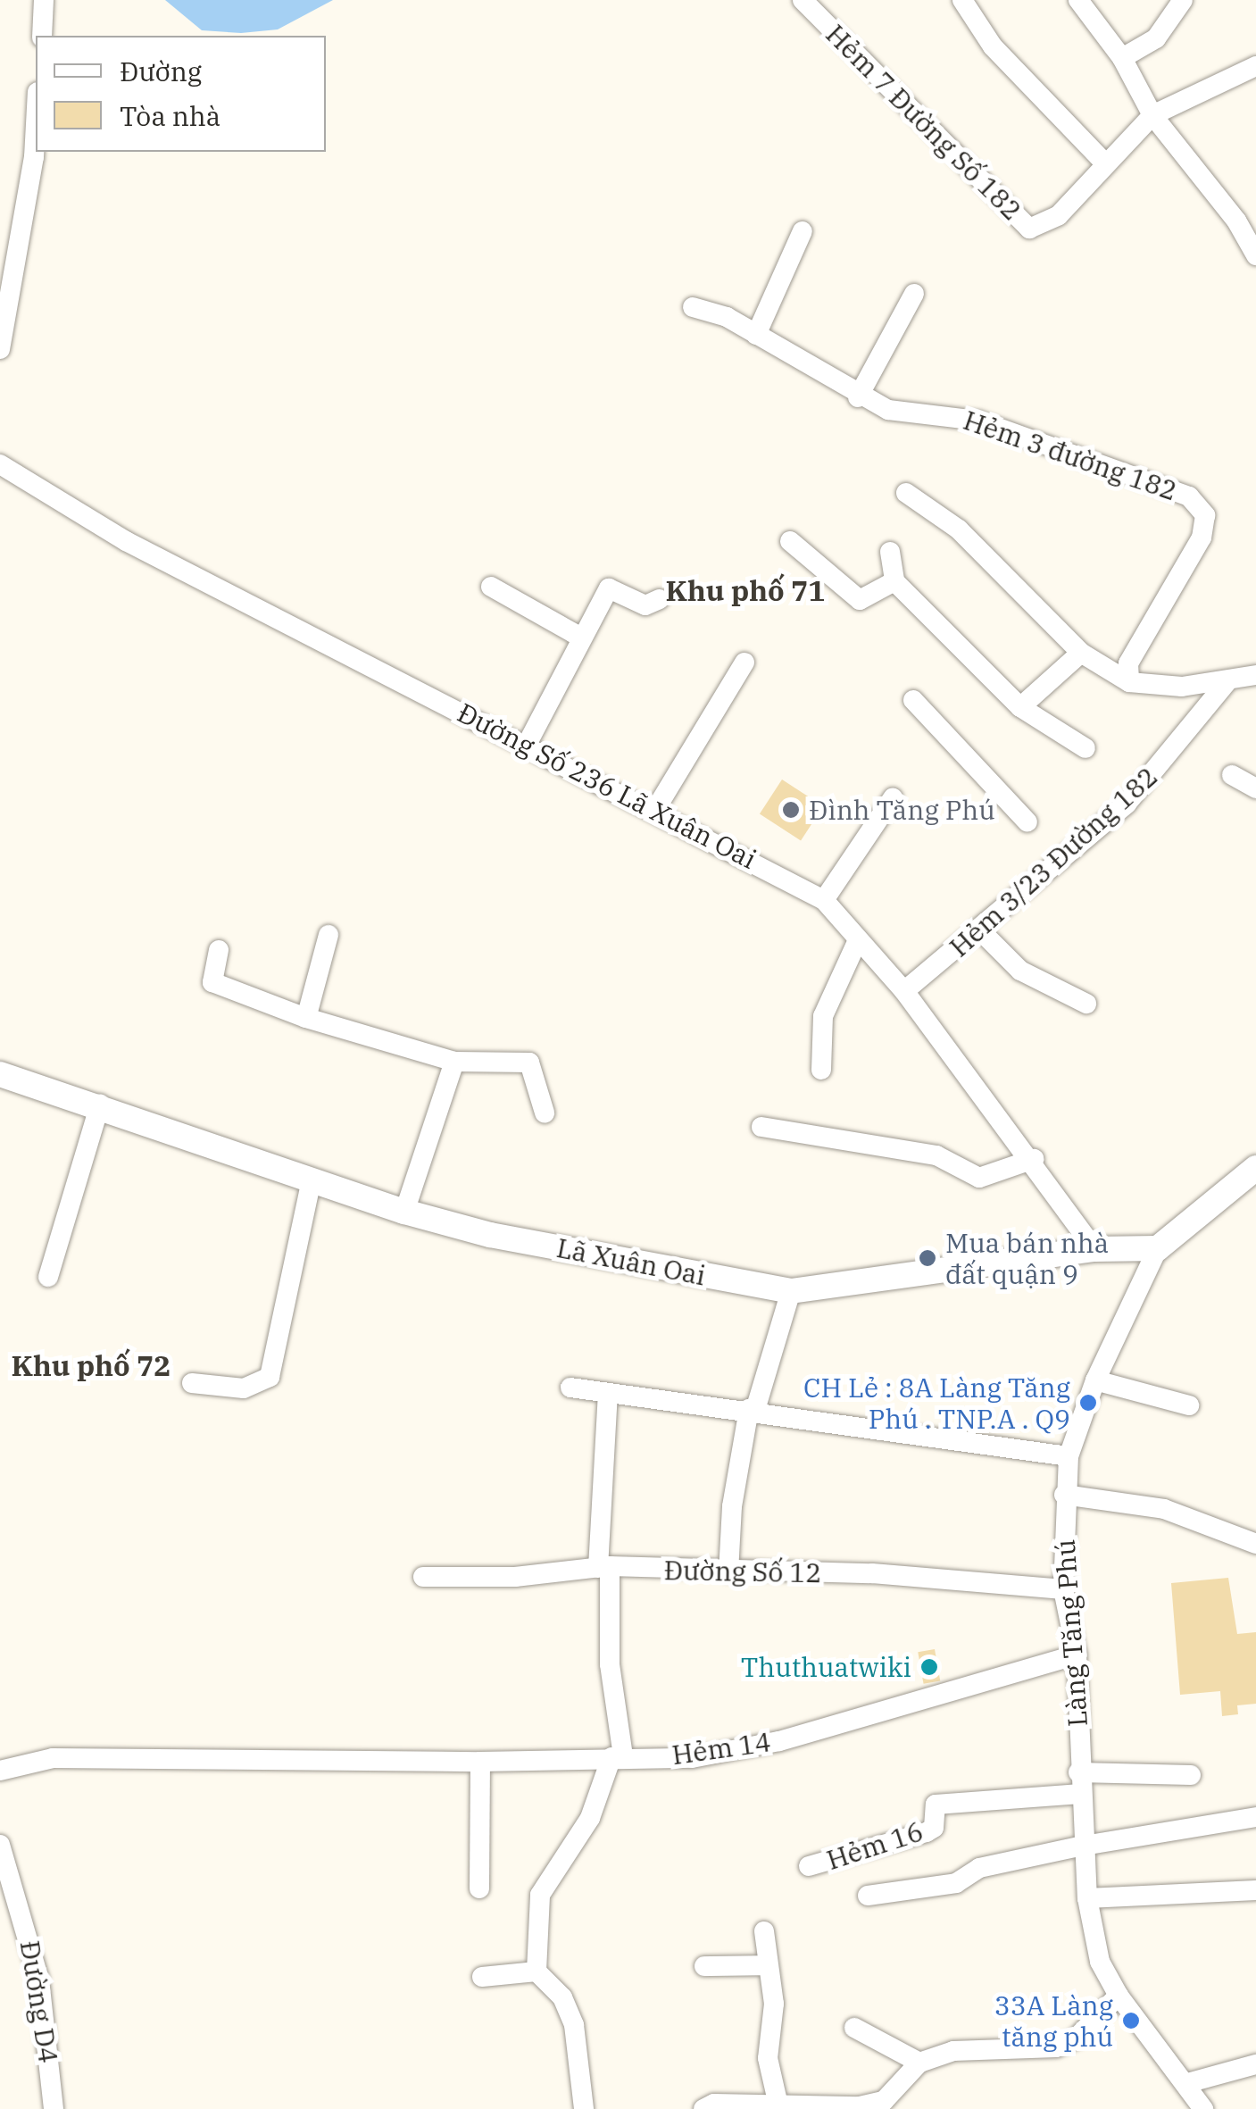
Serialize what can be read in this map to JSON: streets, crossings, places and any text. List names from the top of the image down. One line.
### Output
{"streets":{"main road":["Lã Xuân Oai"],"street":["Hẻm 7 Đường Số 182","Hẻm 3 đường 182","Đường Số 236 Lã Xuân Oai","Hẻm 3/23 Đường 182","Đường Số 12","Làng Tăng Phú","Hẻm 14","Hẻm 16","Đường D4"]},"crossings":[["Đường Số 236 Lã Xuân Oai","Hẻm 3/23 Đường 182"],["Đường Số 236 Lã Xuân Oai","Lã Xuân Oai"],["Lã Xuân Oai","Làng Tăng Phú"],["Đường Số 12","Làng Tăng Phú"],["Làng Tăng Phú","Hẻm 14"],["Làng Tăng Phú","Hẻm 16"]],"districts":["Khu phố 71","Khu phố 72"],"places":["Đình Tăng Phú","Mua bán nhà đất quận 9","CH Lẻ : 8A Làng Tăng Phú . TNP.A . Q9","Thuthuatwiki","33A Làng tăng phú"],"legend":["Đường","Tòa nhà"]}
